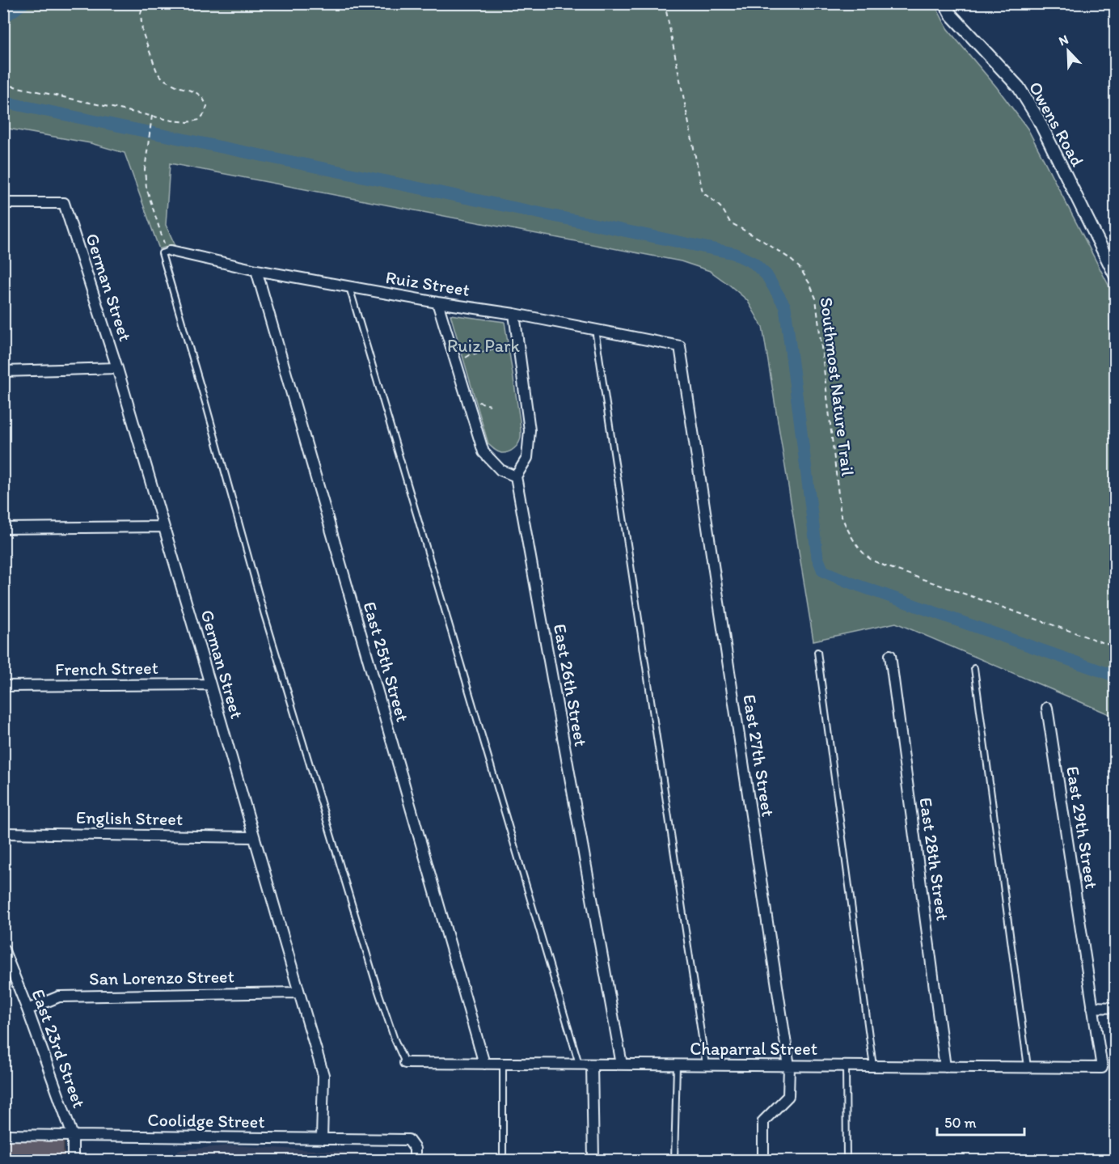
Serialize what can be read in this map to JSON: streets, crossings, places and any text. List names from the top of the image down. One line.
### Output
{"streets":{"street":["Owens Road","Ruiz Street","German Street","East 25th Street","French Street","East 26th Street","East 27th Street","English Street","East 29th Street","East 28th Street","San Lorenzo Street","East 23rd Street","Chaparral Street","Coolidge Street"],"path":["Southmost Nature Trail"]},"crossings":[["Ruiz Street","East 25th Street"],["Ruiz Street","East 27th Street"],["German Street","French Street"],["German Street","English Street"],["German Street","San Lorenzo Street"],["German Street","Coolidge Street"],["East 25th Street","Chaparral Street"],["East 26th Street","Chaparral Street"],["East 27th Street","Chaparral Street"],["East 29th Street","Chaparral Street"],["East 28th Street","Chaparral Street"],["San Lorenzo Street","East 23rd Street"],["East 23rd Street","Coolidge Street"]],"parks":["Ruiz Park"],"scale_bar":"50 m","north":"top left"}
